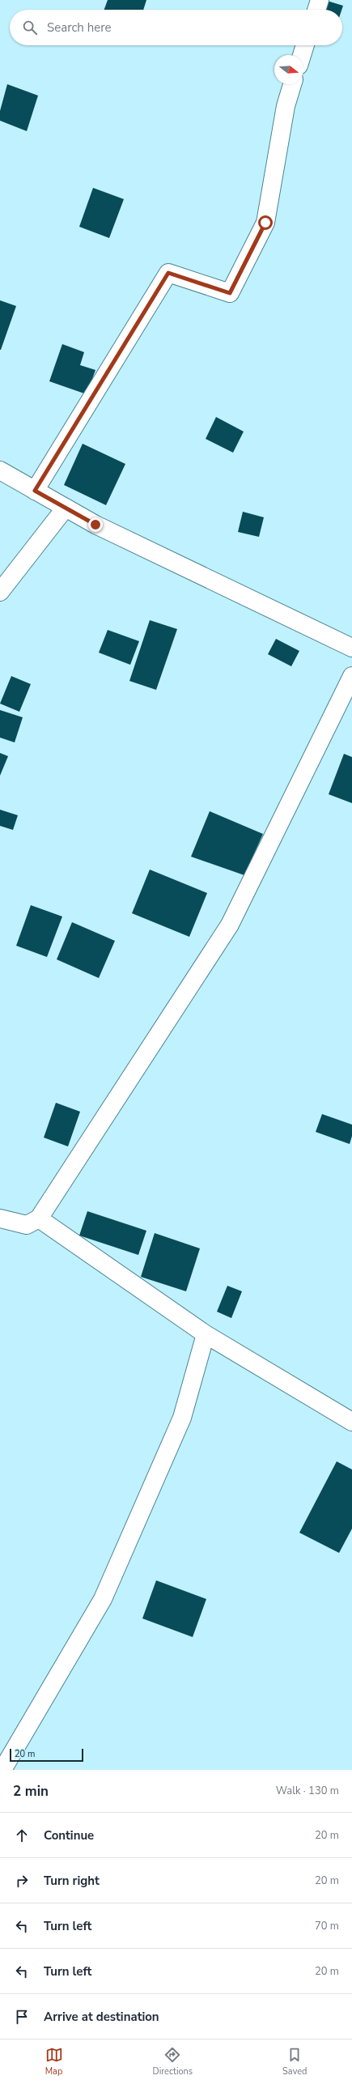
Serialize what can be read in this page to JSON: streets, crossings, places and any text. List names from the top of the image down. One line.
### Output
{"scale_bar":"20 m","north":"right","page":{"search":"Search here","scale":"20 m","heading":["2 min","Walk · 130 m"],"list":[["Continue","20 m"],["Turn right","20 m"],["Turn left","70 m"],["Turn left","20 m"],"Arrive at destination"],"nav":["Map","Directions","Saved"]}}
